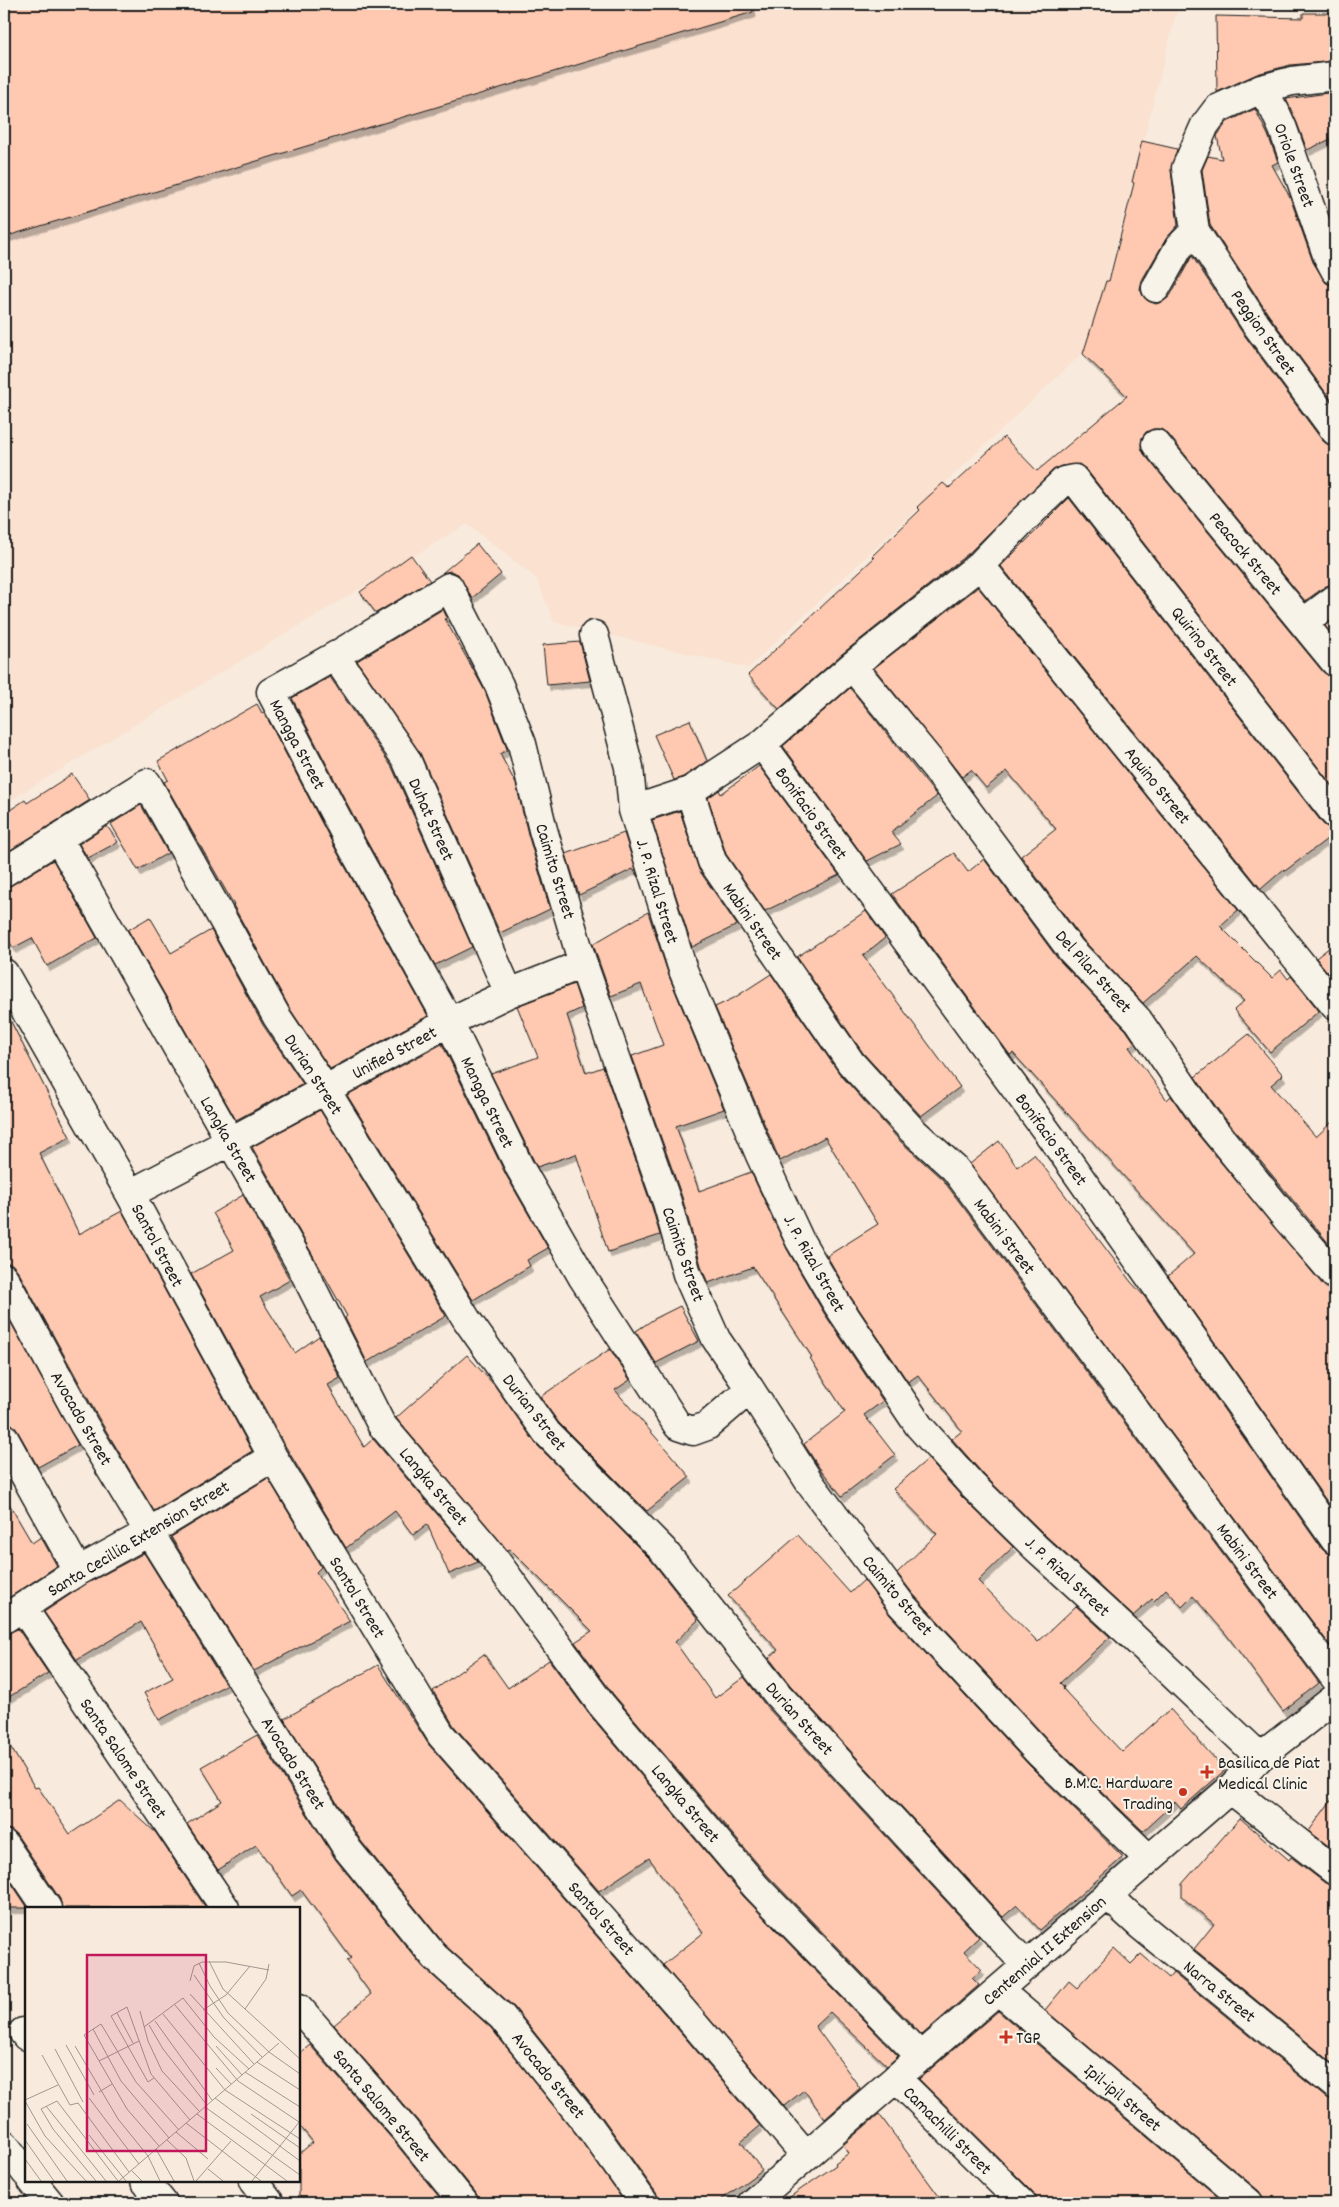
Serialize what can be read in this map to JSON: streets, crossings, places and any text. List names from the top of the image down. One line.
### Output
{"streets":{"street":["Oriole Street","Peggion Street","Peacock Street","Quirino Street","Mangga Street","Aquino Street","Bonifacio Street","Duhat Street","Caimito Street","J. P. Rizal Street","Mabini Street","Del Pilar Street","Unified Street","Durian Street","Langka Street","Santol Street","Avocado Street","Santa Cecillia Extension Street","Santa Salome Street","Centennial II Extension","Narra Street","Ipil-ipil Street","Camachilli Street"]},"crossings":[["Quirino Street","Aquino Street"],["Mangga Street","Duhat Street"],["Mangga Street","Caimito Street"],["Mangga Street","Unified Street"],["Duhat Street","Caimito Street"],["Duhat Street","Unified Street"],["Caimito Street","Unified Street"],["Caimito Street","Centennial II Extension"],["J. P. Rizal Street","Centennial II Extension"],["Unified Street","Durian Street"],["Unified Street","Langka Street"],["Unified Street","Santol Street"],["Durian Street","Langka Street"],["Durian Street","Centennial II Extension"],["Langka Street","Centennial II Extension"],["Santol Street","Santa Cecillia Extension Street"],["Santol Street","Centennial II Extension"],["Avocado Street","Santa Cecillia Extension Street"],["Santa Cecillia Extension Street","Santa Salome Street"],["Centennial II Extension","Narra Street"],["Centennial II Extension","Ipil-ipil Street"],["Centennial II Extension","Camachilli Street"]],"places":{"health":["Basilica de Piat Medical Clinic","TGP"],"other":["B.M.C. Hardware Trading"]}}
